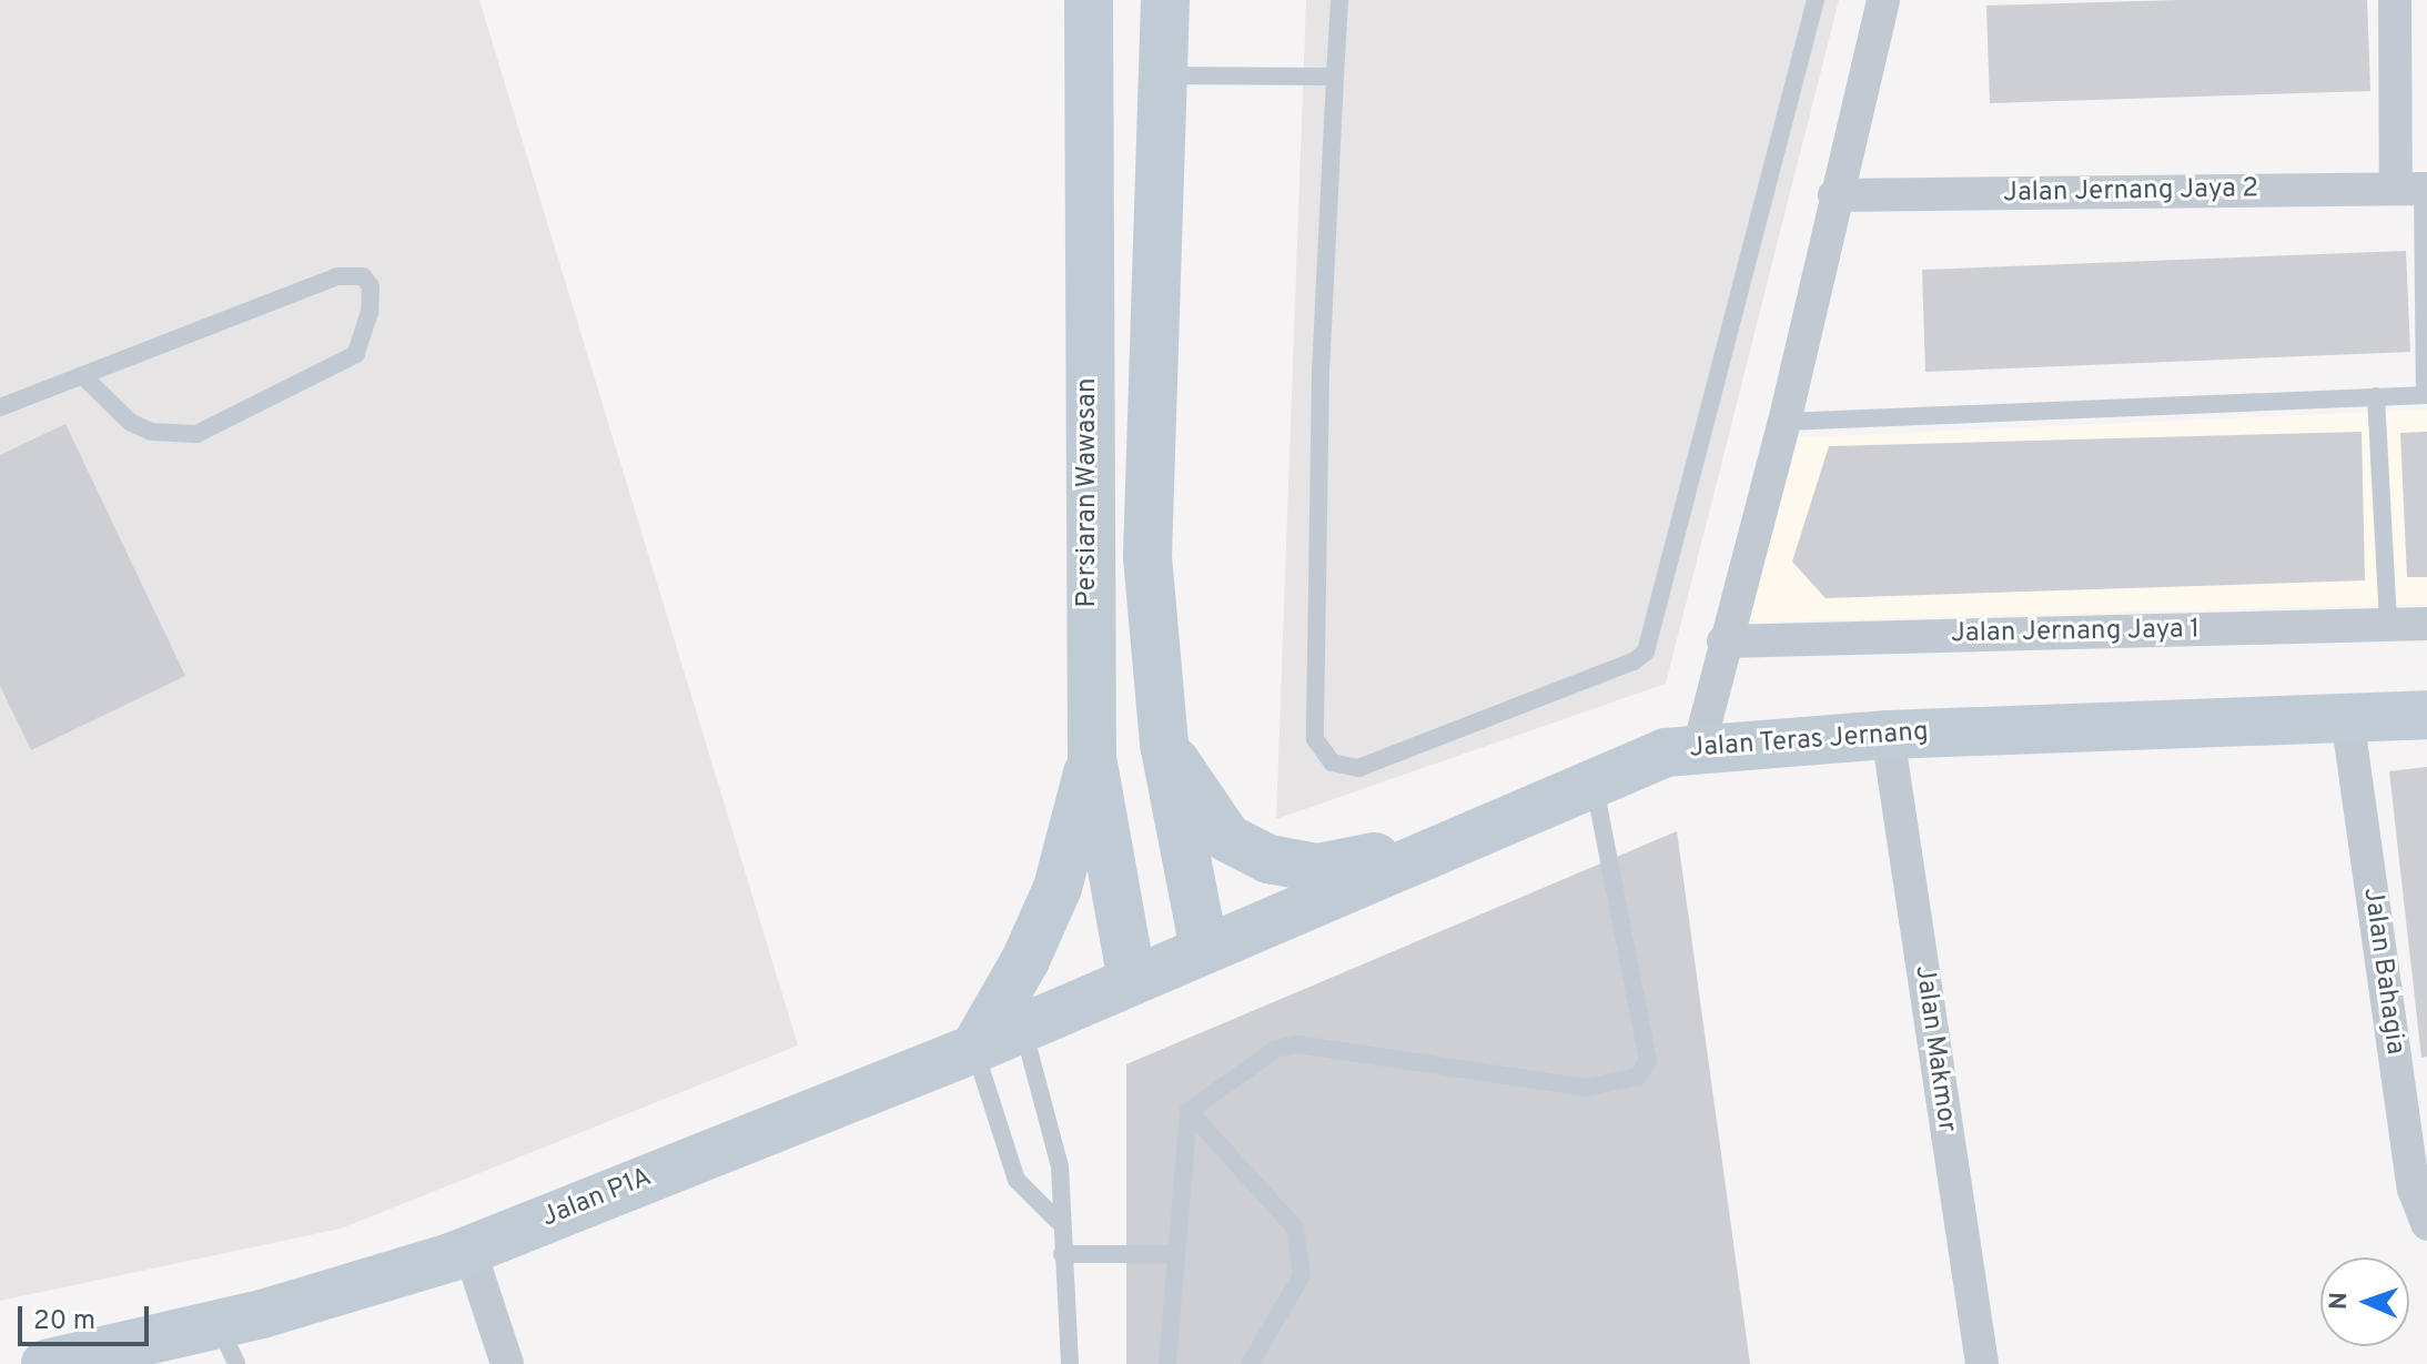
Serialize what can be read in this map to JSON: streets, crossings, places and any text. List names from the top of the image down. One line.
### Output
{"streets":{"main road":["Persiaran Wawasan","Jalan Teras Jernang","Jalan P1A"],"street":["Jalan Jernang Jaya 2","Jalan Jernang Jaya 1","Jalan Bahagia","Jalan Makmor"]},"crossings":[["Persiaran Wawasan","Jalan Teras Jernang"],["Persiaran Wawasan","Jalan P1A"],["Jalan Teras Jernang","Jalan Bahagia"],["Jalan Teras Jernang","Jalan Makmor"],["Jalan Teras Jernang","Jalan P1A"]],"scale_bar":"20 m","north":"left"}
